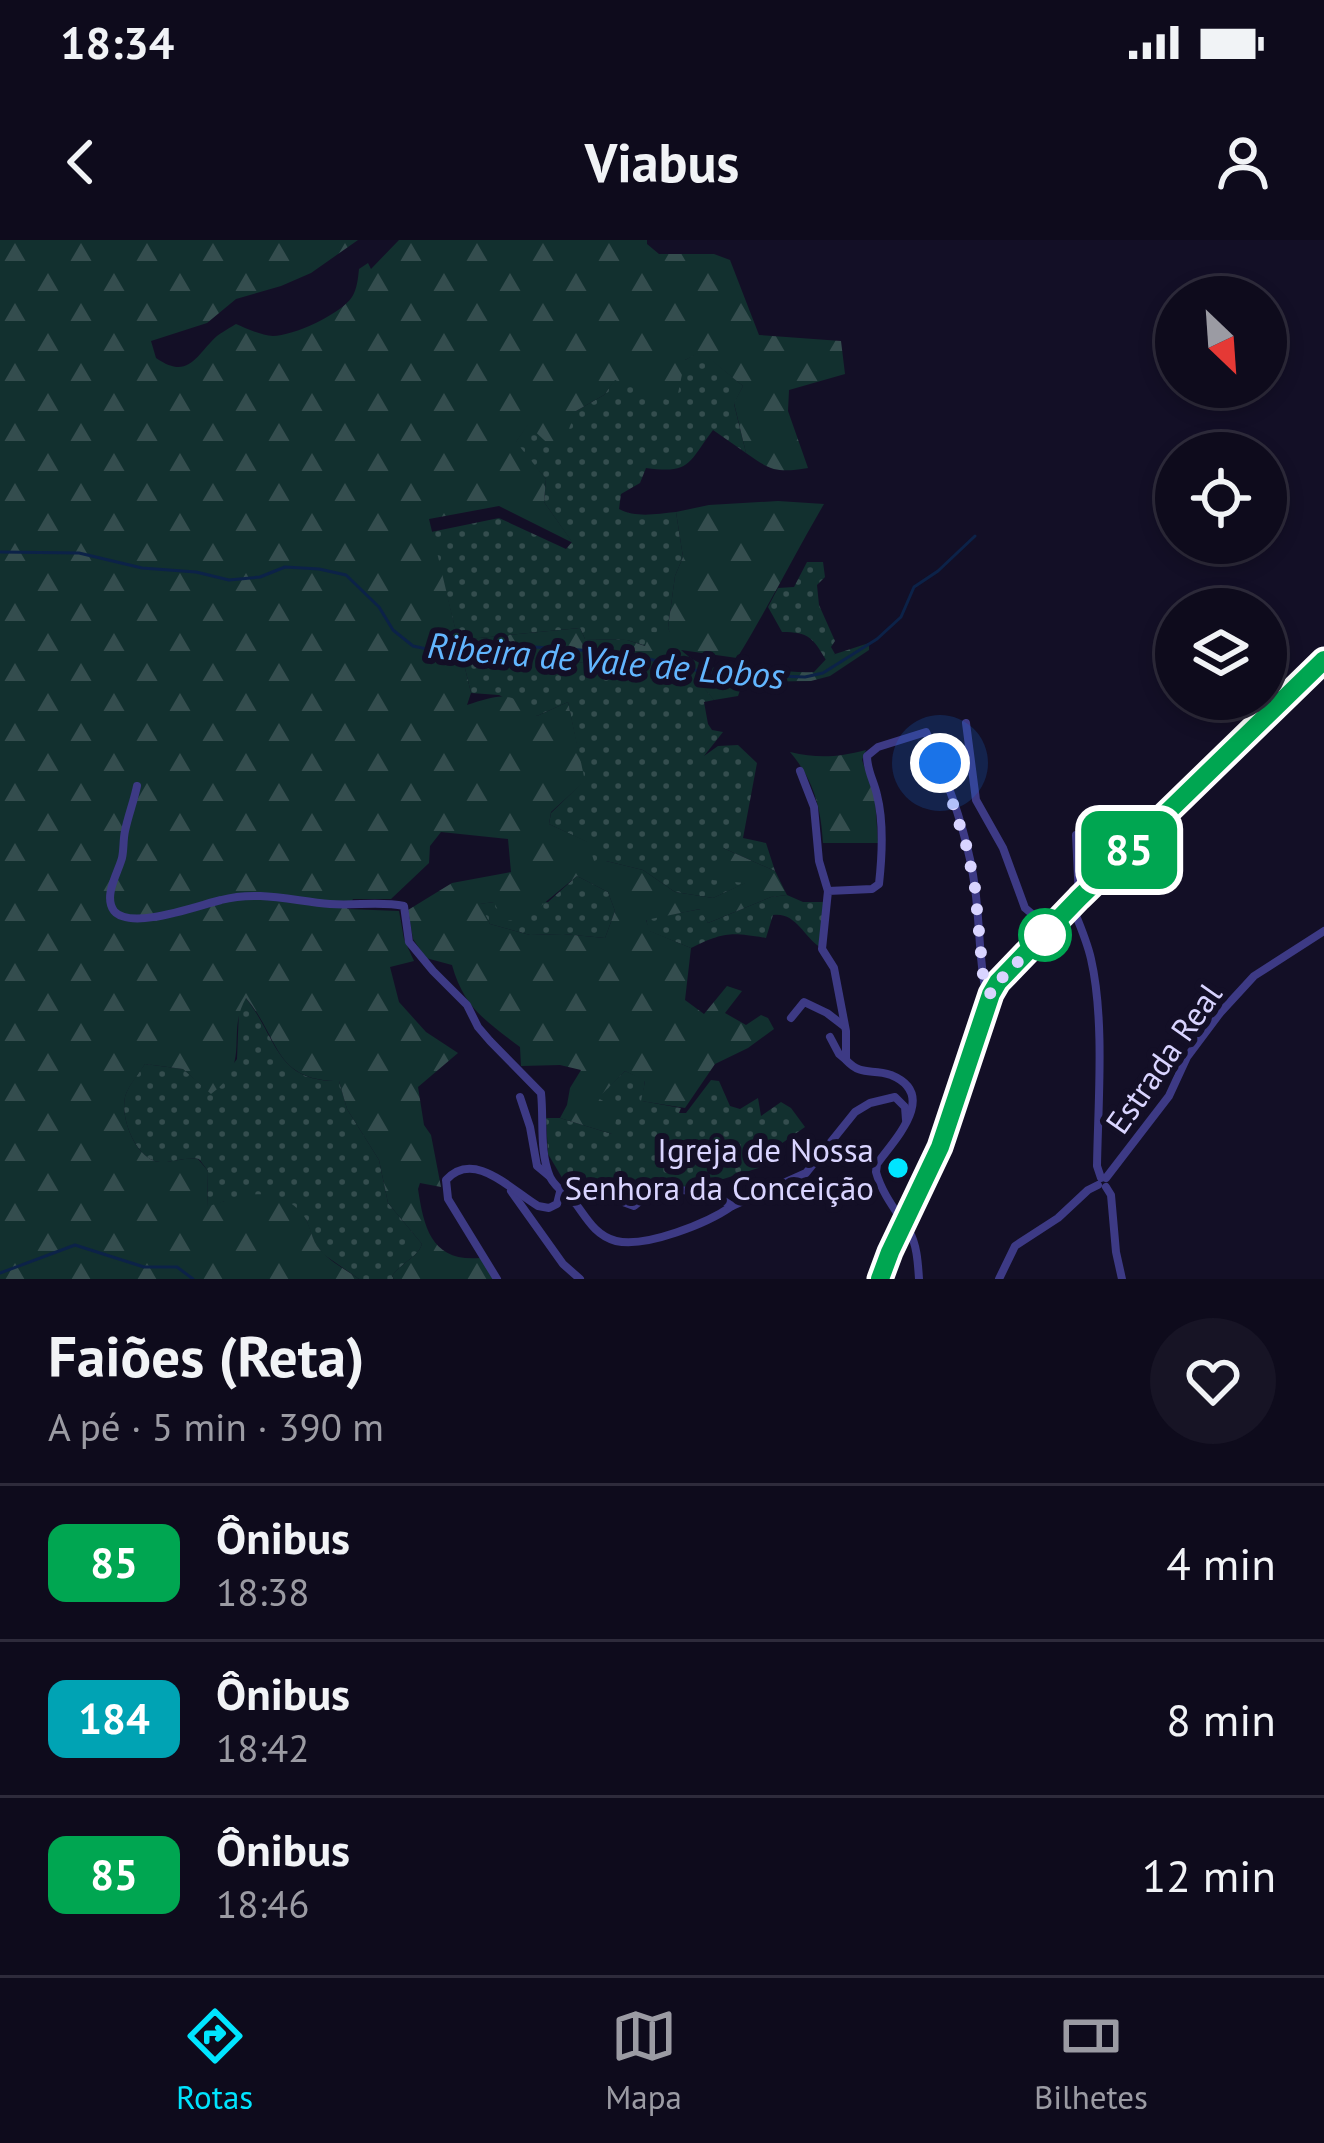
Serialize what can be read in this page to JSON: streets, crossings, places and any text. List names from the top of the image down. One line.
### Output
{"streets":{"street":["Estrada Real"]},"water":["Ribeira de Vale de Lobos"],"places":["Igreja de Nossa Senhora da Conceição"],"lines":["bus line 85"],"north":"bottom right","page":{"status":"18:34","header":"Viabus","on_map":"85","heading":["Faiões (Reta)","A pé · 5 min · 390 m"],"list":[{"mark":"85","name":"Ônibus","note":"18:38","value":"4 min"},{"mark":"184","name":"Ônibus","note":"18:42","value":"8 min"},{"mark":"85","name":"Ônibus","note":"18:46","value":"12 min"}],"tabs":["Rotas","Mapa","Bilhetes"]}}
